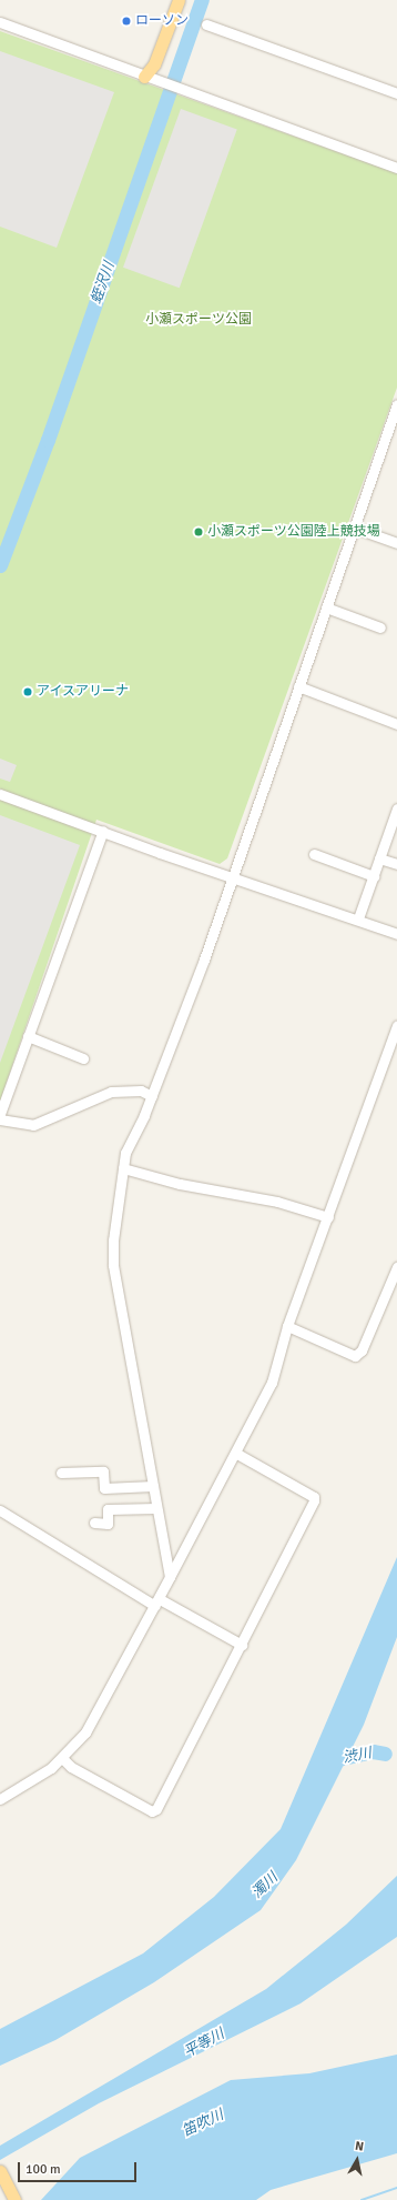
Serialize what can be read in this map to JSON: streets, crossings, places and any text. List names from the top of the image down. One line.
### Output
{"water":["蛭沢川","渋川","濁川","平等川","笛吹川"],"parks":["小瀬スポーツ公園"],"places":["ローソン","小瀬スポーツ公園陸上競技場","アイスアリーナ"],"scale_bar":"100 m","north":"top"}
